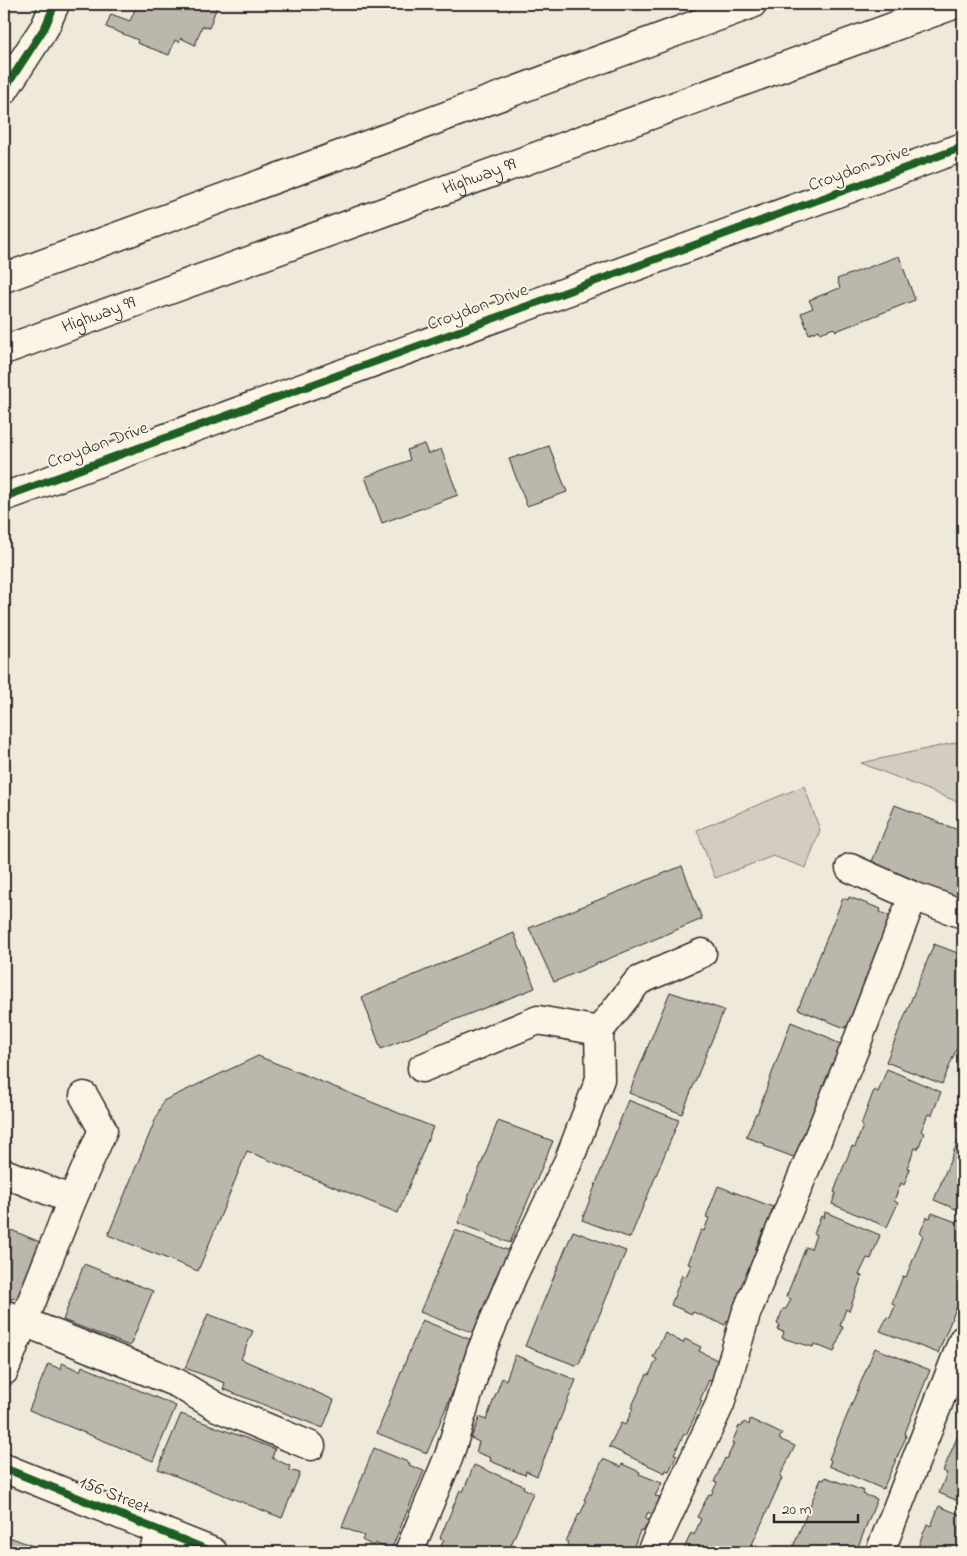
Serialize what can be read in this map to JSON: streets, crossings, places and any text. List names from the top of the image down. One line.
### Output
{"streets":{"main road":["Croydon Drive","Highway 99","156 Street"]},"scale_bar":"20 m"}
